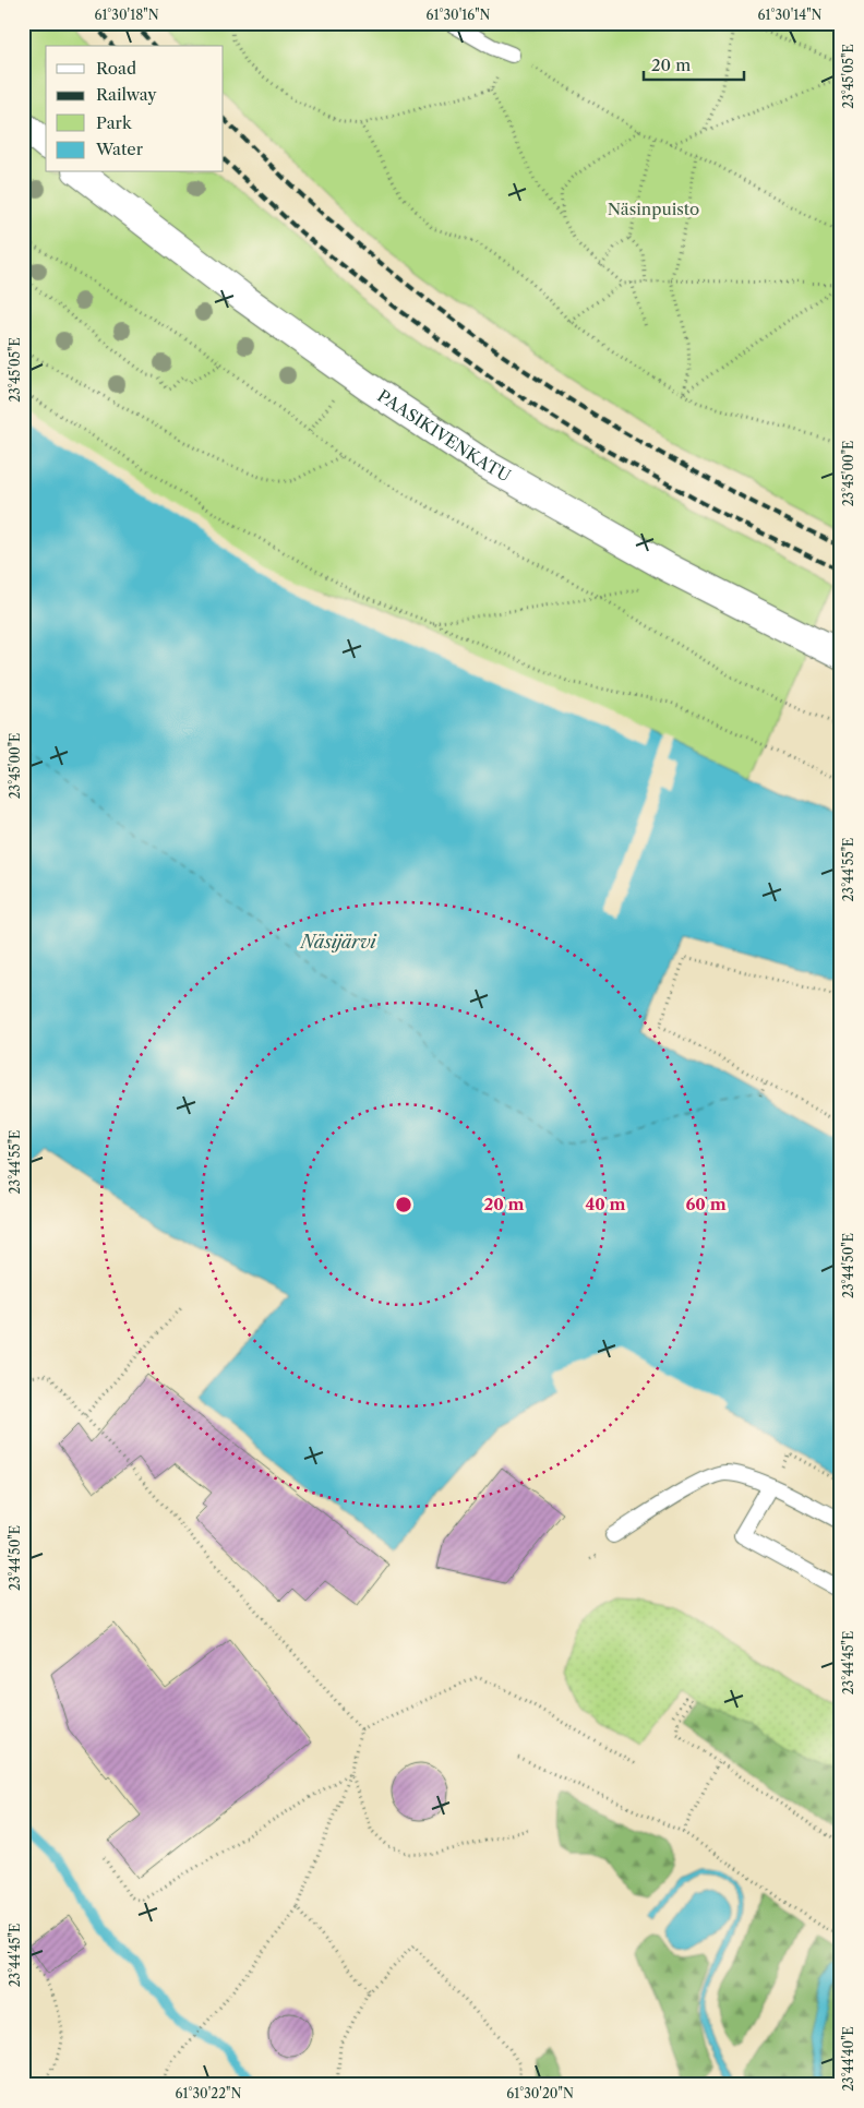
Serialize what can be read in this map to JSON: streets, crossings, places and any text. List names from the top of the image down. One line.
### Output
{"streets":{"street":["PAASIKIVENKATU"]},"water":["Näsijärvi"],"parks":["Näsinpuisto"],"legend":["Road","Railway","Park","Water"],"scale_bar":"20 m","coordinates":["61°30'18\"N","61°30'16\"N","61°30'14\"N","23°45'05\"E","23°45'00\"E","23°44'55\"E","23°44'50\"E","23°44'45\"E","23°44'40\"E","61°30'22\"N","61°30'20\"N"],"rings":["20 m","40 m","60 m"]}
